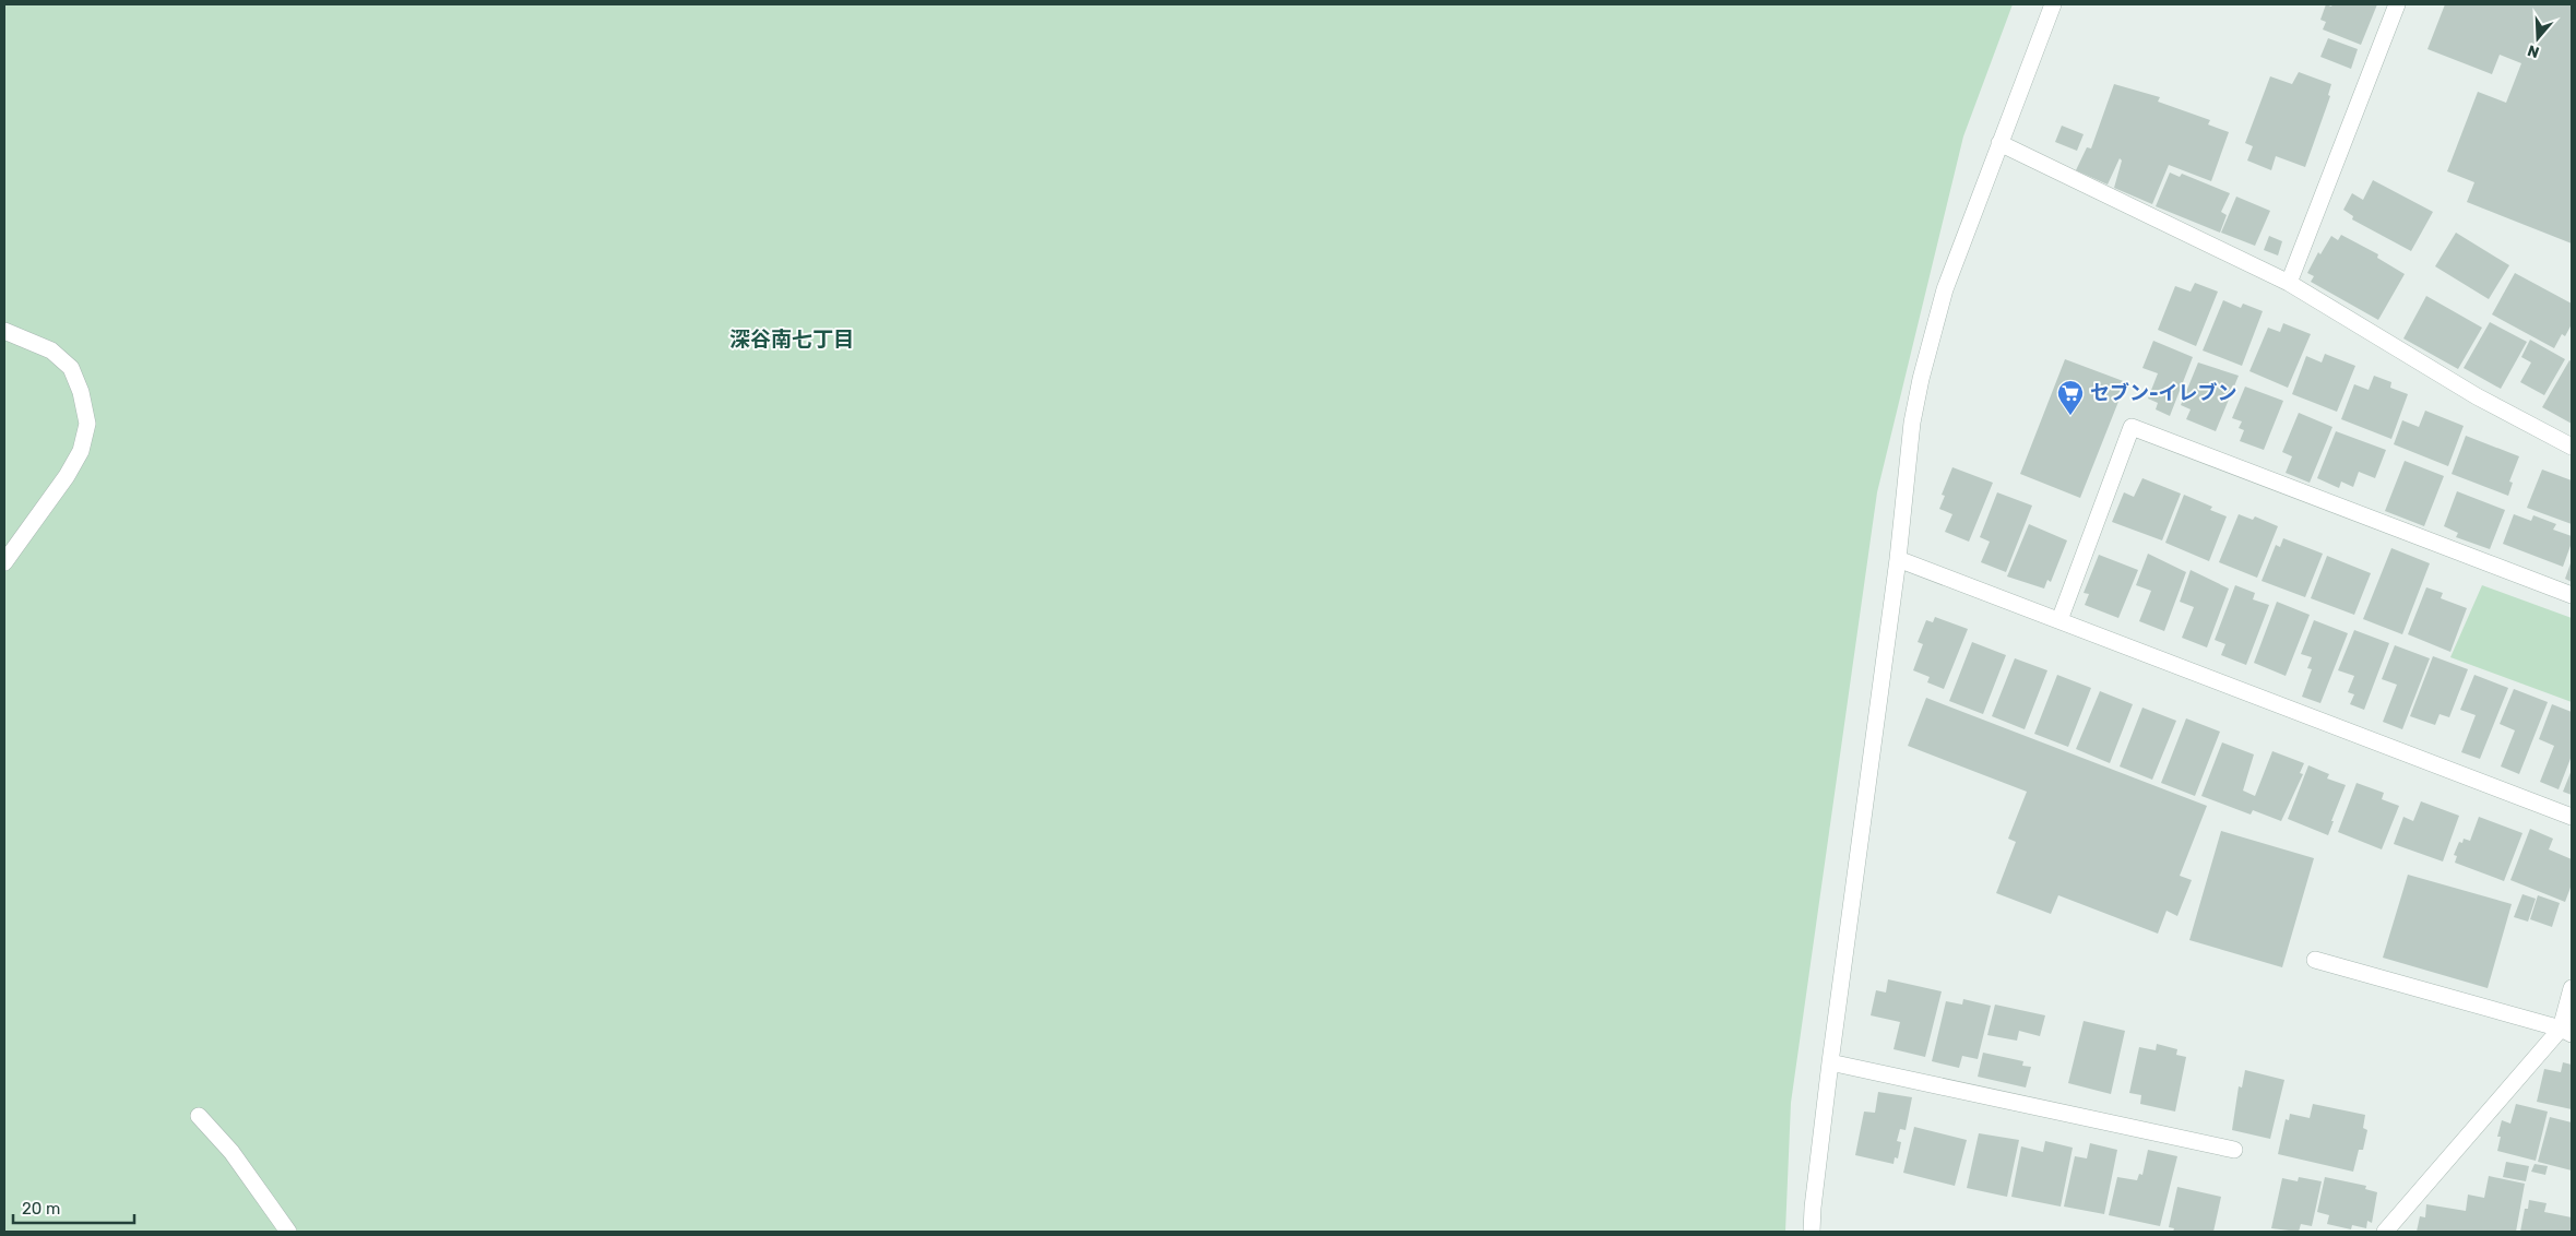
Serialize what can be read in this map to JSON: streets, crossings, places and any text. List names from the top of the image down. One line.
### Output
{"districts":["深谷南七丁目"],"places":{"supermarket":["セブン-イレブン"]},"scale_bar":"20 m","north":"bottom"}
